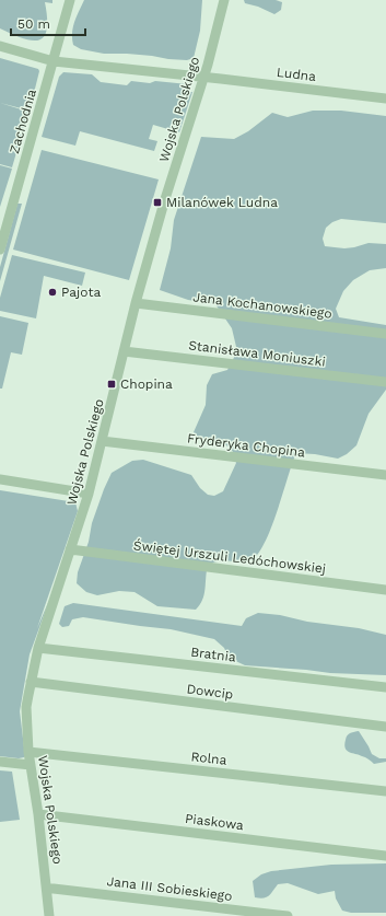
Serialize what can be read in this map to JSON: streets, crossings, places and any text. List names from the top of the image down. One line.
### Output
{"streets":{"street":["Ludna","Wojska Polskiego","Zachodnia","Jana Kochanowskiego","Stanisława Moniuszki","Fryderyka Chopina","Świętej Urszuli Ledóchowskiej","Bratnia","Dowcip","Rolna","Piaskowa","Jana III Sobieskiego"]},"crossings":[["Ludna","Wojska Polskiego"],["Ludna","Zachodnia"],["Wojska Polskiego","Jana Kochanowskiego"],["Wojska Polskiego","Stanisława Moniuszki"],["Wojska Polskiego","Fryderyka Chopina"],["Wojska Polskiego","Świętej Urszuli Ledóchowskiej"],["Wojska Polskiego","Bratnia"],["Wojska Polskiego","Dowcip"],["Wojska Polskiego","Rolna"],["Wojska Polskiego","Piaskowa"],["Wojska Polskiego","Jana III Sobieskiego"]],"places":{"transit":["Milanówek Ludna","Chopina"],"other":["Pajota"]},"scale_bar":"50 m"}
